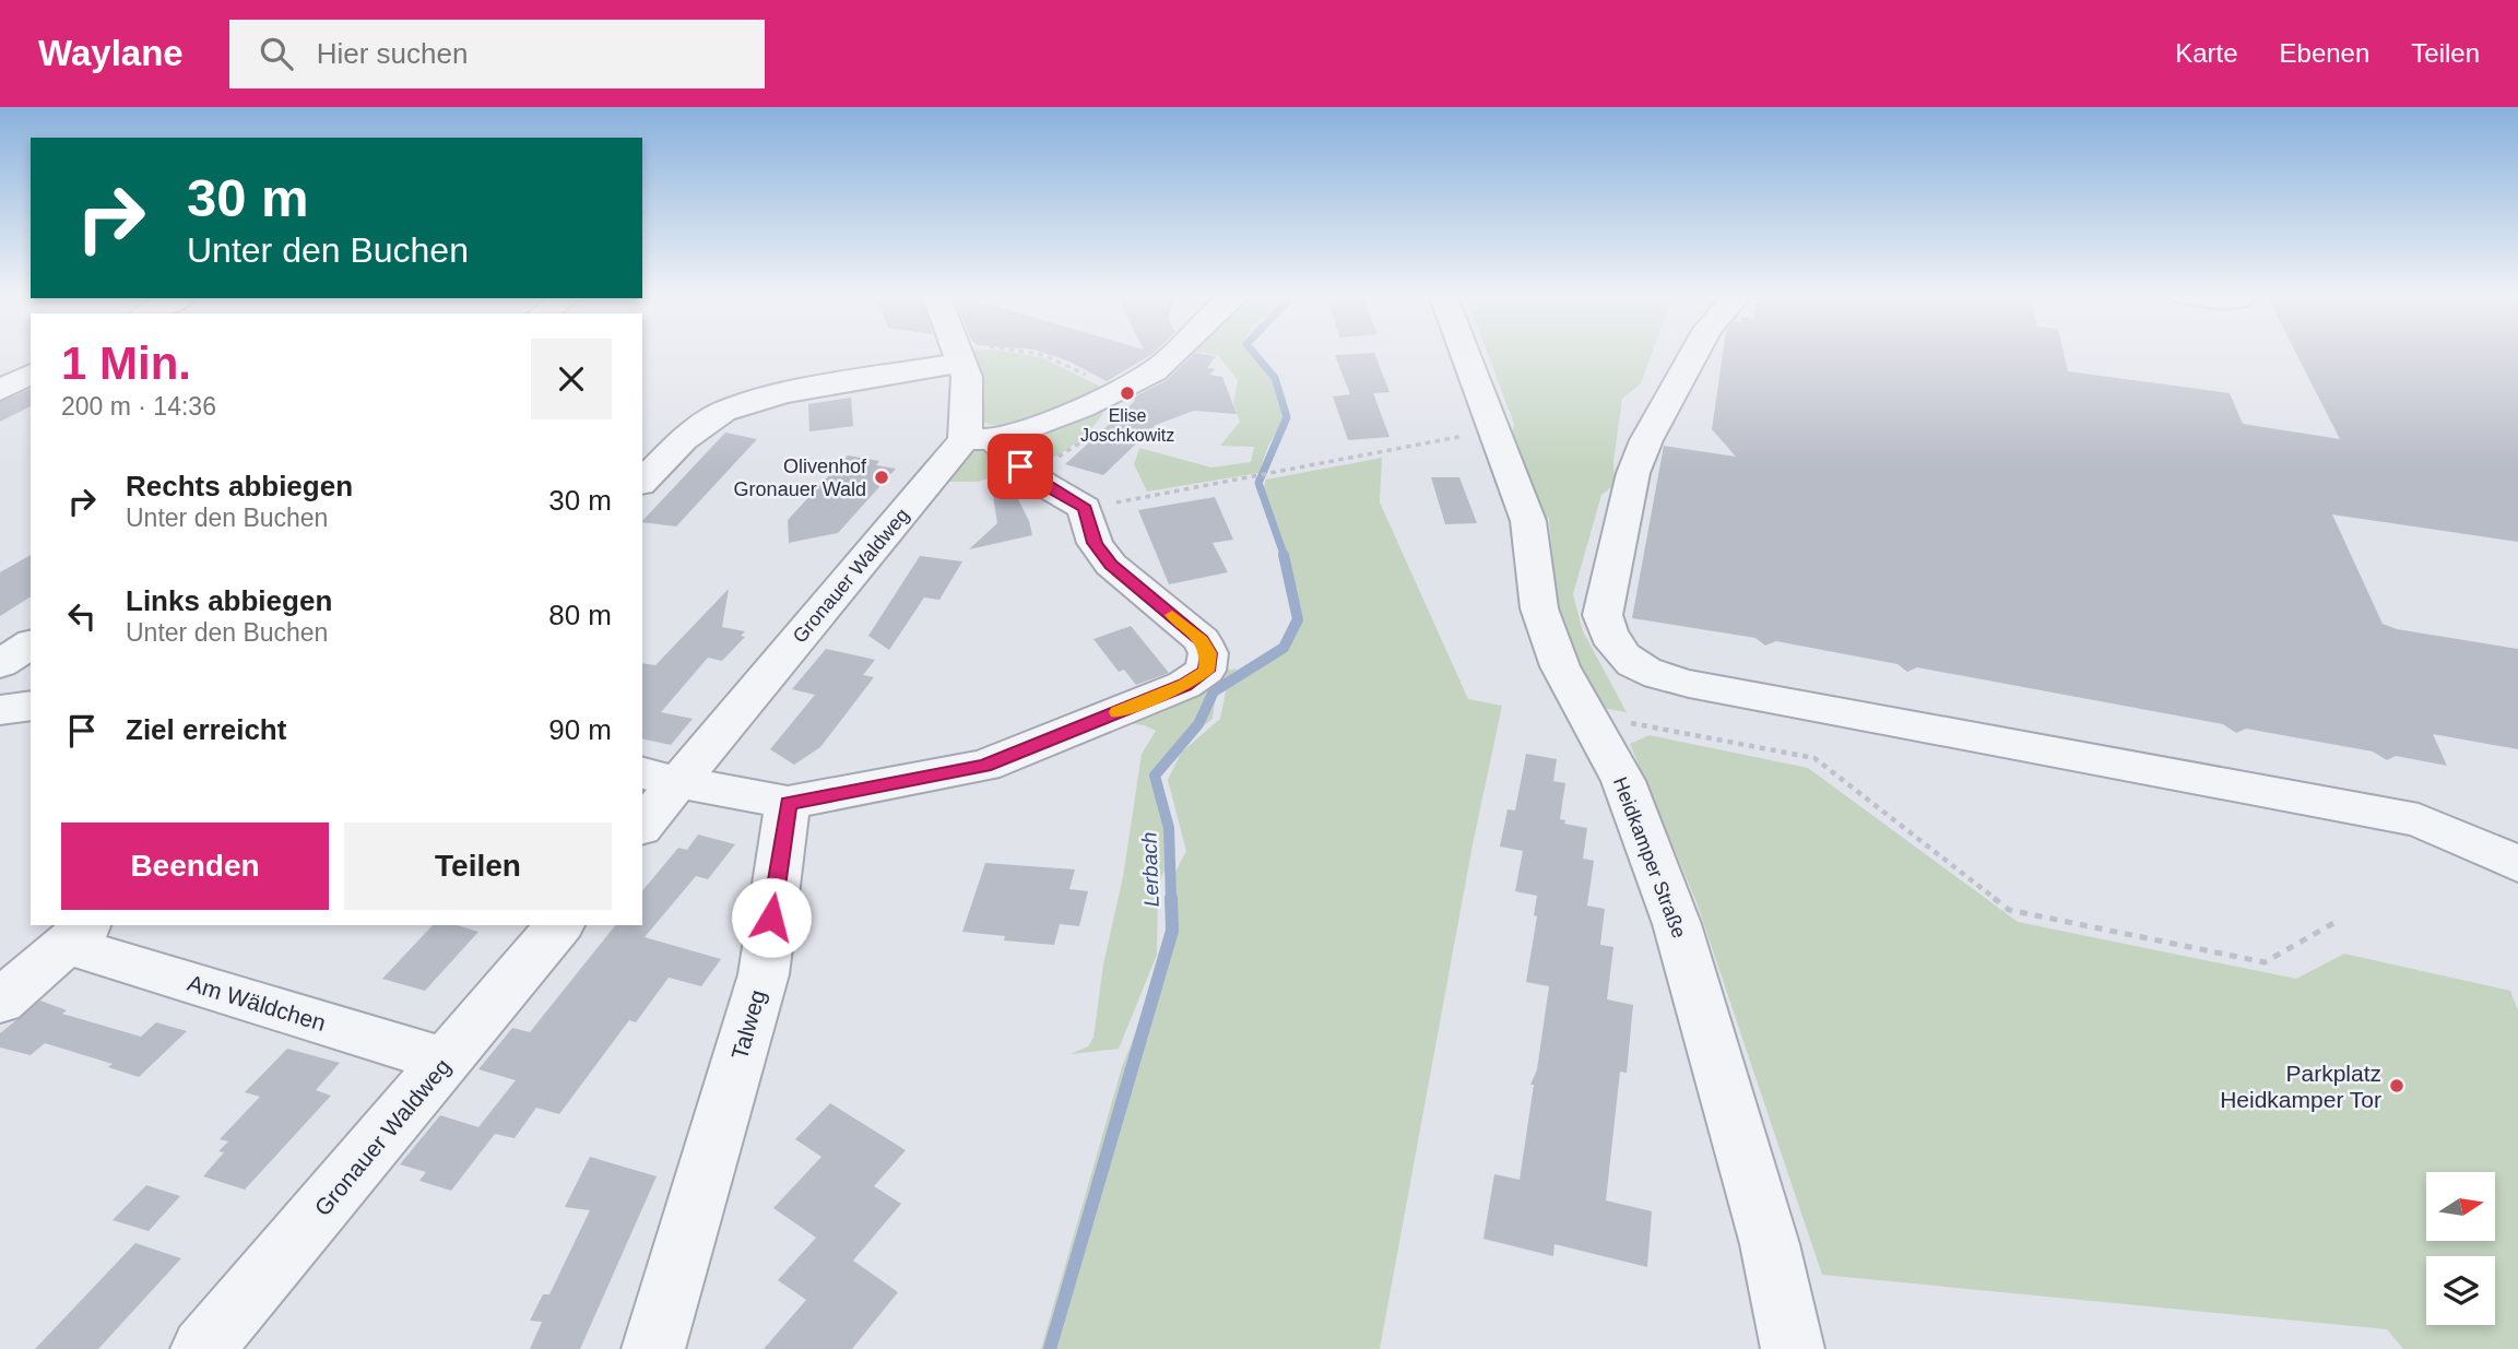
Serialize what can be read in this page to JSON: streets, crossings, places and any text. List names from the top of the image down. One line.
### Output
{"streets":{"street":["Gronauer Waldweg","Heidkamper Straße","Am Wäldchen","Talweg"]},"crossings":[["Gronauer Waldweg","Am Wäldchen"]],"water":["Lerbach"],"places":["Elise Joschkowitz","Olivenhof Gronauer Wald","Parkplatz Heidkamper Tor"],"north":"right","page":{"header":"Waylane","search":"Hier suchen","nav":["Karte","Ebenen","Teilen"],"turn":["30 m","Unter den Buchen"],"heading":["1 Min.","200 m · 14:36"],"list":[{"name":"Rechts abbiegen","note":"Unter den Buchen","value":"30 m"},{"name":"Links abbiegen","note":"Unter den Buchen","value":"80 m"},{"name":"Ziel erreicht","value":"90 m"}],"buttons":["Beenden","Teilen"]}}
